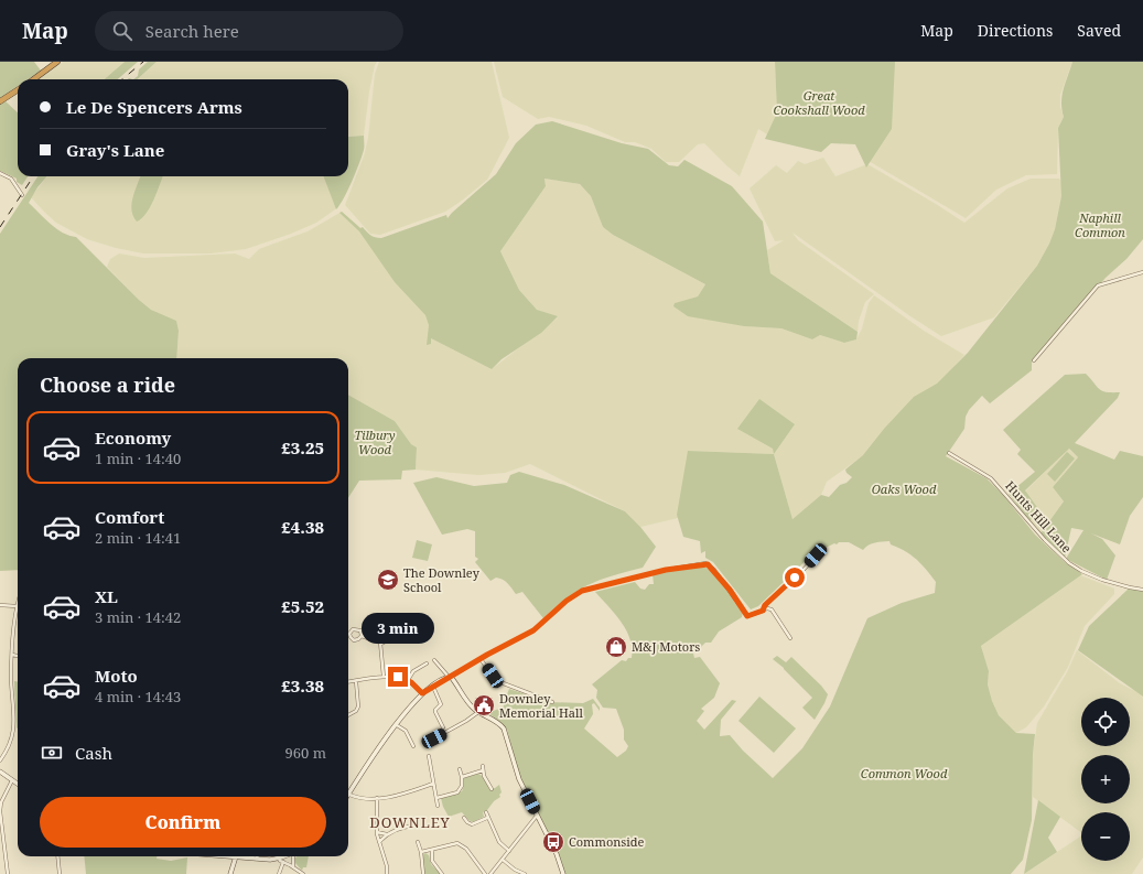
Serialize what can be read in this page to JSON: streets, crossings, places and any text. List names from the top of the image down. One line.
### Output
{"streets":{"street":["Hunts Hill Lane"]},"districts":["DOWNLEY"],"parks":["Great Cookshall Wood","Naphill Common","Tilbury Wood","Oaks Wood","Common Wood"],"places":{"school or university":["The Downley School"],"shop":["M&J Motors"],"public building":["Downley Memorial Hall"],"bus stop":["Commonside"]},"page":{"header":"Map","search":"Search here","nav":["Map","Directions","Saved"],"banner":["Le De Spencers Arms","Gray's Lane"],"heading":"Choose a ride","list":[{"name":"Economy","note":"1 min · 14:40","value":"£3.25"},{"name":"Comfort","note":"2 min · 14:41","value":"£4.38"},{"name":"XL","note":"3 min · 14:42","value":"£5.52"},{"name":"Moto","note":"4 min · 14:43","value":"£3.38"}],"bubble":"3 min","map_buttons":["+","−"],"pay":["Cash","960 m"],"buttons":"Confirm"}}
